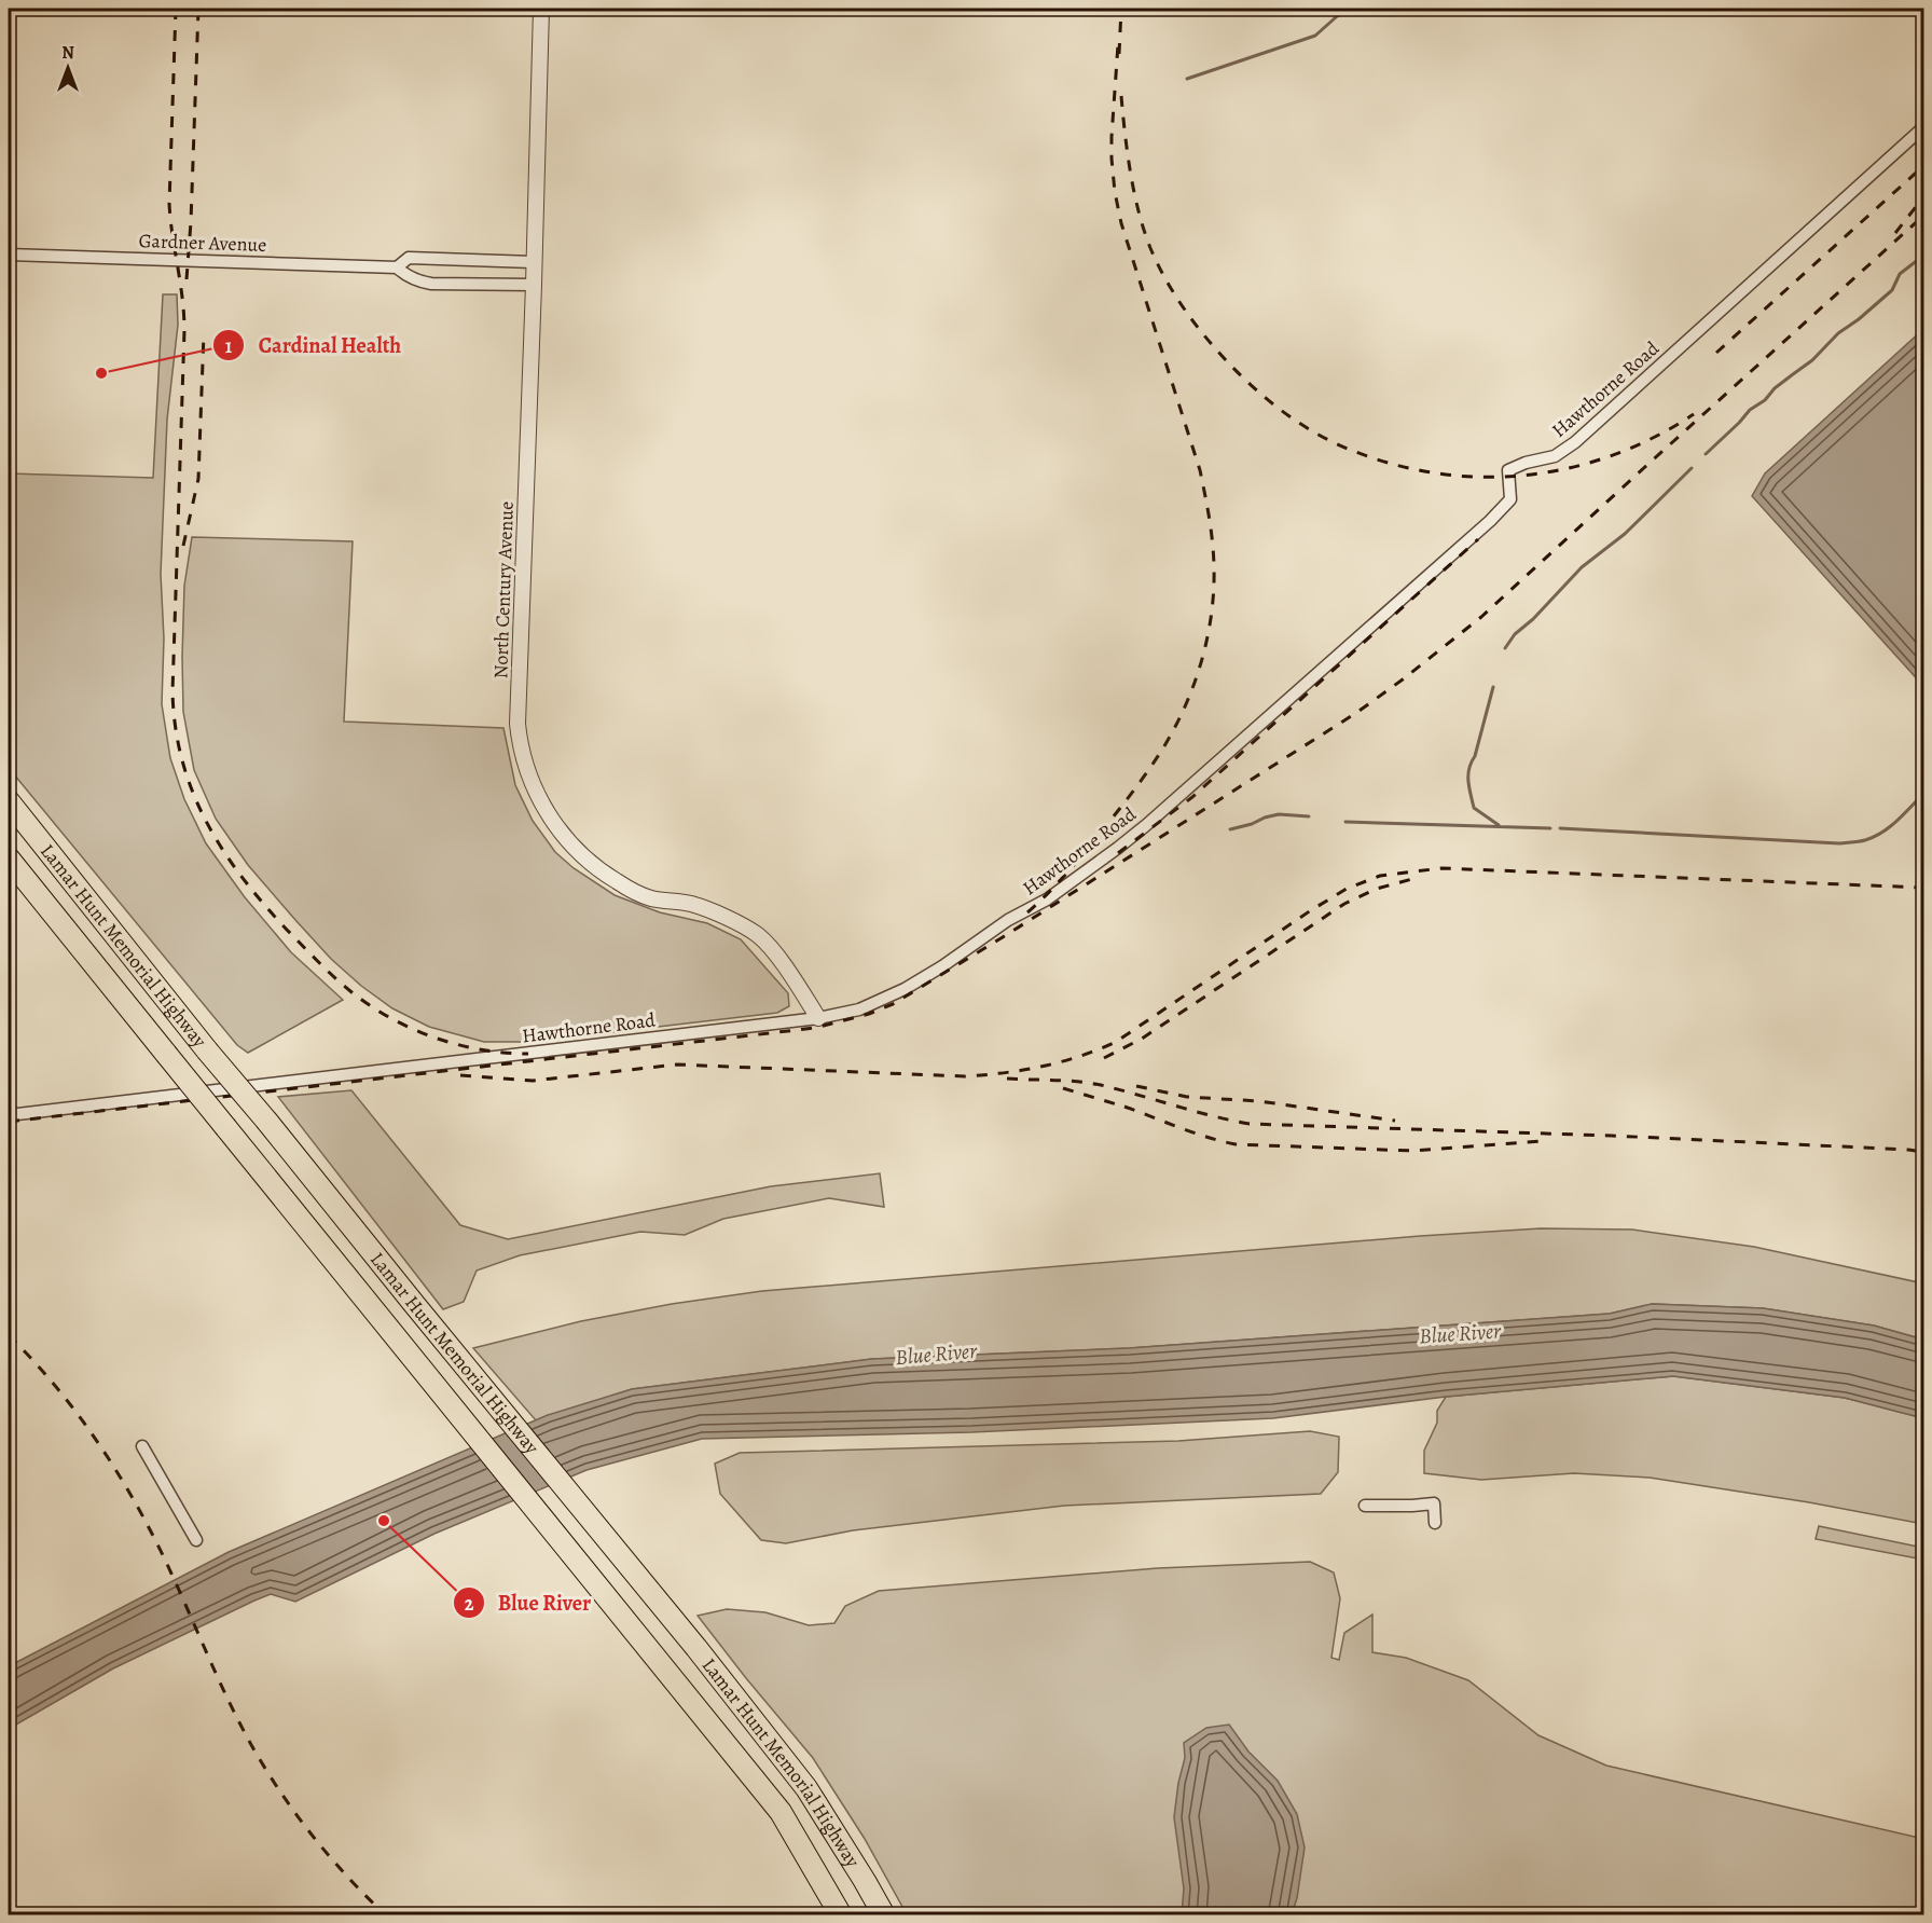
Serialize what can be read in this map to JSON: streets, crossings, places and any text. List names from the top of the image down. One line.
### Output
{"streets":{"highway":["Lamar Hunt Memorial Highway"],"street":["Gardner Avenue","Hawthorne Road","North Century Avenue"]},"crossings":[["Gardner Avenue","North Century Avenue"],["Hawthorne Road","North Century Avenue"]],"water":["Blue River"],"places":["Cardinal Health","Blue River"],"north":"top"}
